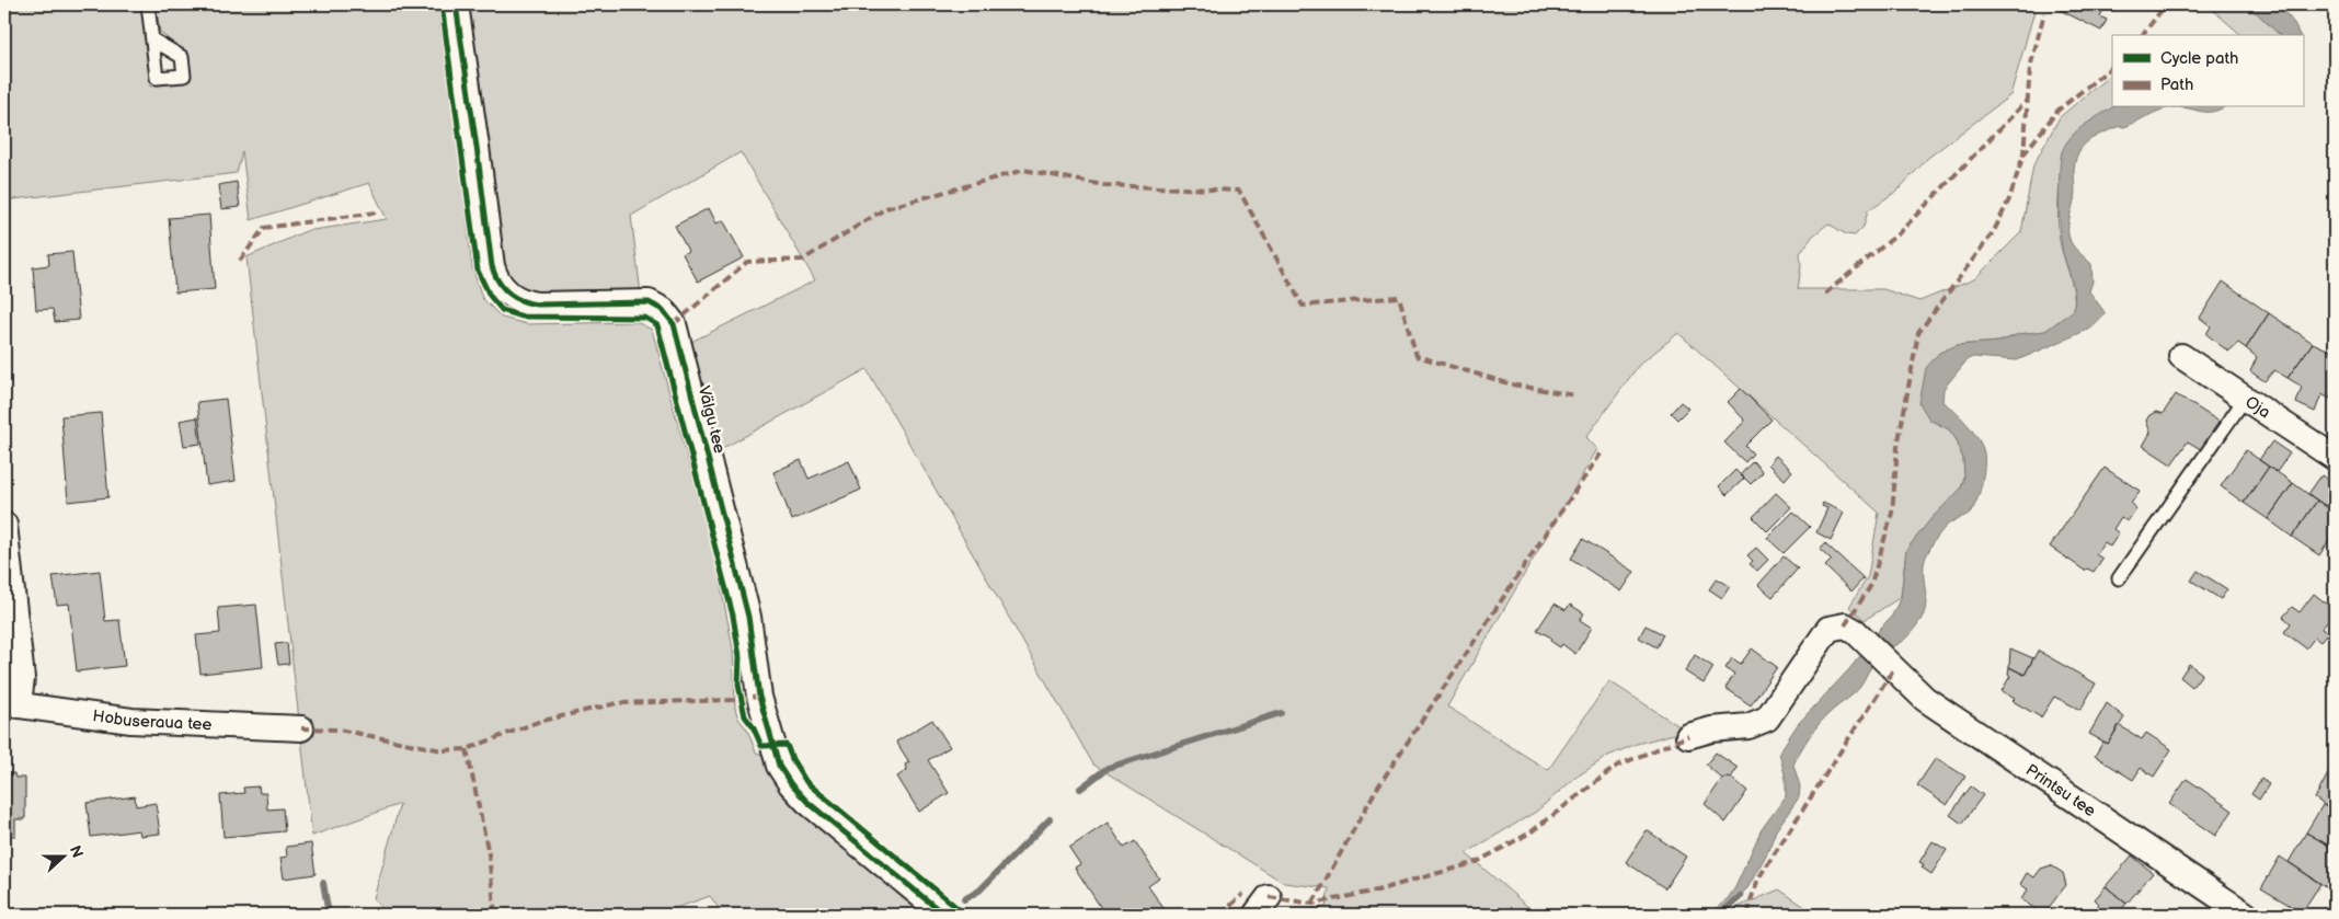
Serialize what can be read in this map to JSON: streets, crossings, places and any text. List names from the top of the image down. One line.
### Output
{"streets":{"street":["Oja","Välgu tee","Hobuseraua tee","Printsu tee"]},"legend":["Cycle path","Path"],"north":"right"}
